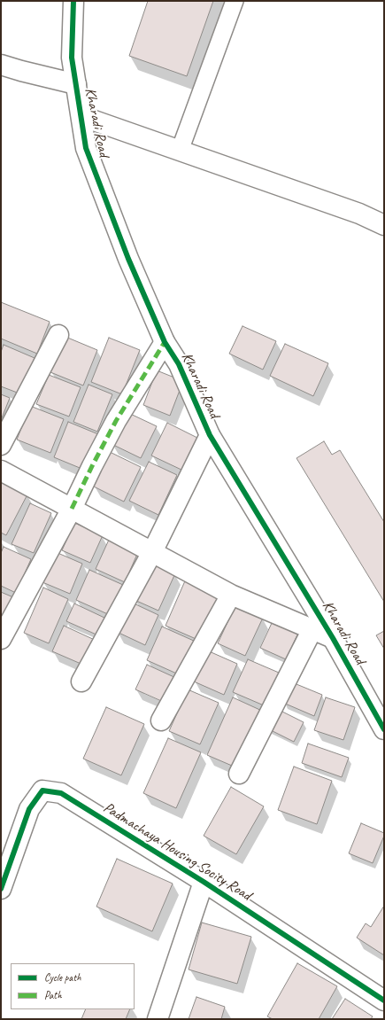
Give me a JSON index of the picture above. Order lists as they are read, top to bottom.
{
  "streets": {
    "street": ["Kharadi Road", "Padmachaya Housing Socity Road"]
  },
  "legend": ["Cycle path", "Path"]
}
